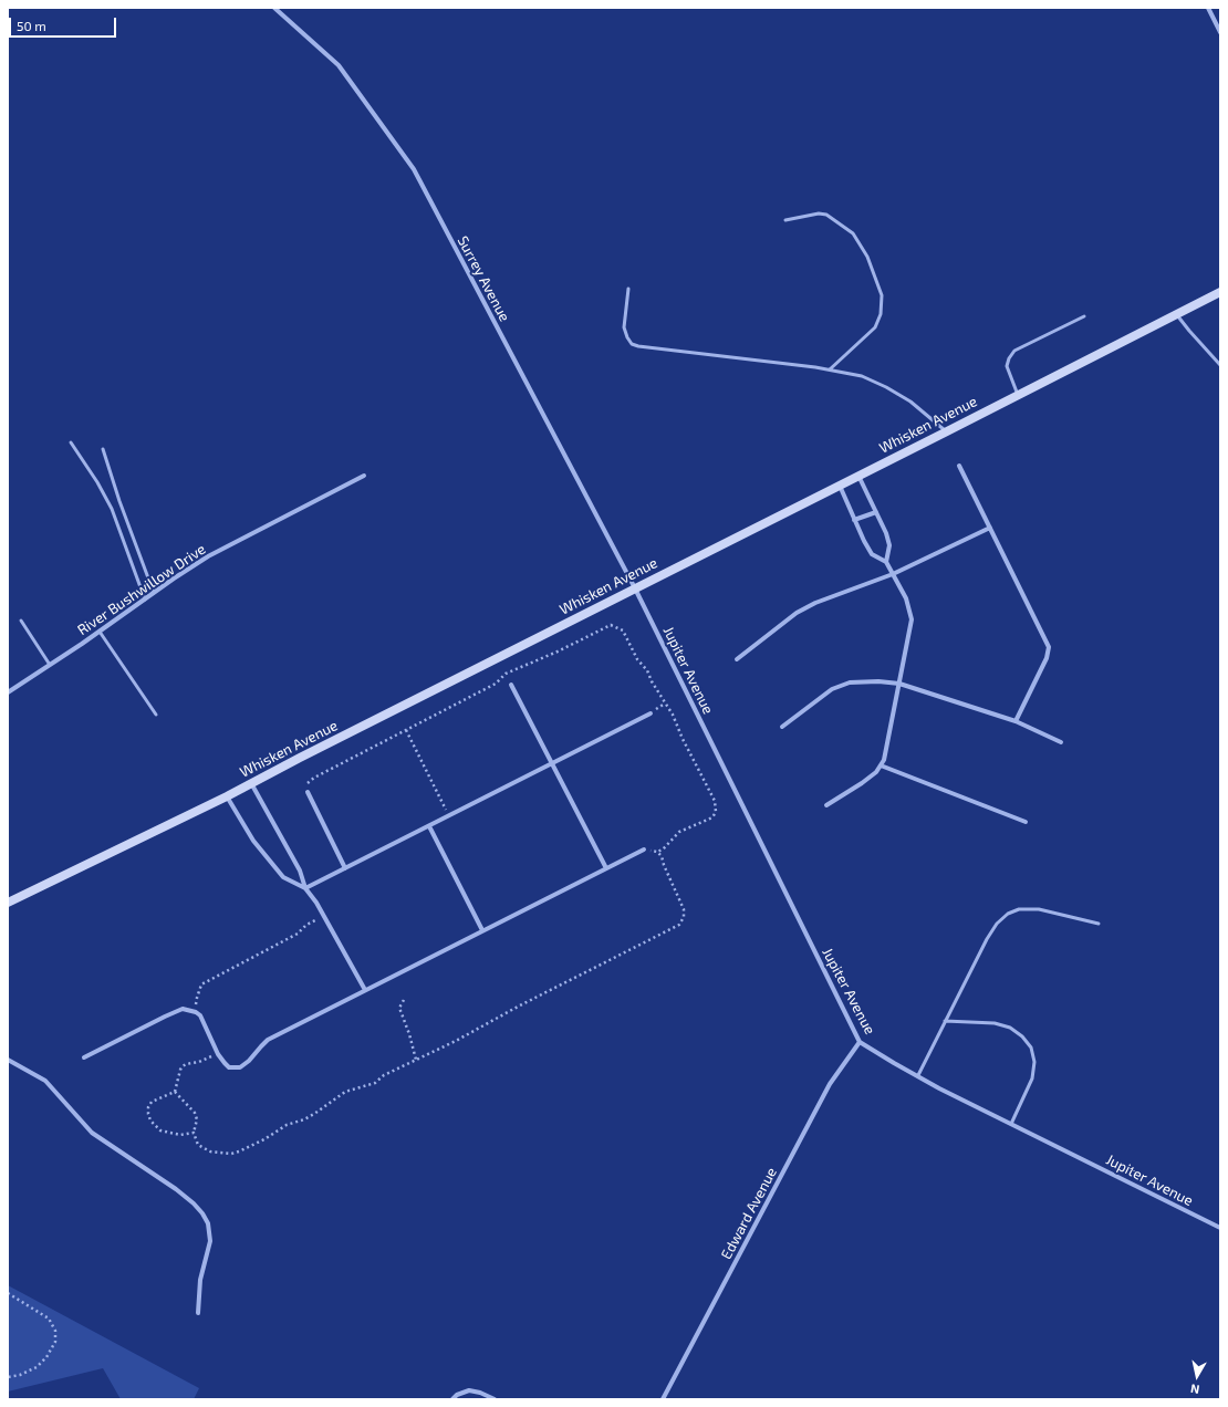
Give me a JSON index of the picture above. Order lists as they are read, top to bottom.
{
  "streets": {
    "street": [
      "Surrey Avenue",
      "Whisken Avenue",
      "River Bushwillow Drive",
      "Jupiter Avenue",
      "Edward Avenue"
    ]
  },
  "crossings": [
    ["Surrey Avenue", "Whisken Avenue"],
    ["Surrey Avenue", "Jupiter Avenue"],
    ["Whisken Avenue", "Jupiter Avenue"],
    ["Jupiter Avenue", "Edward Avenue"]
  ],
  "scale_bar": "50 m",
  "north": "bottom"
}
